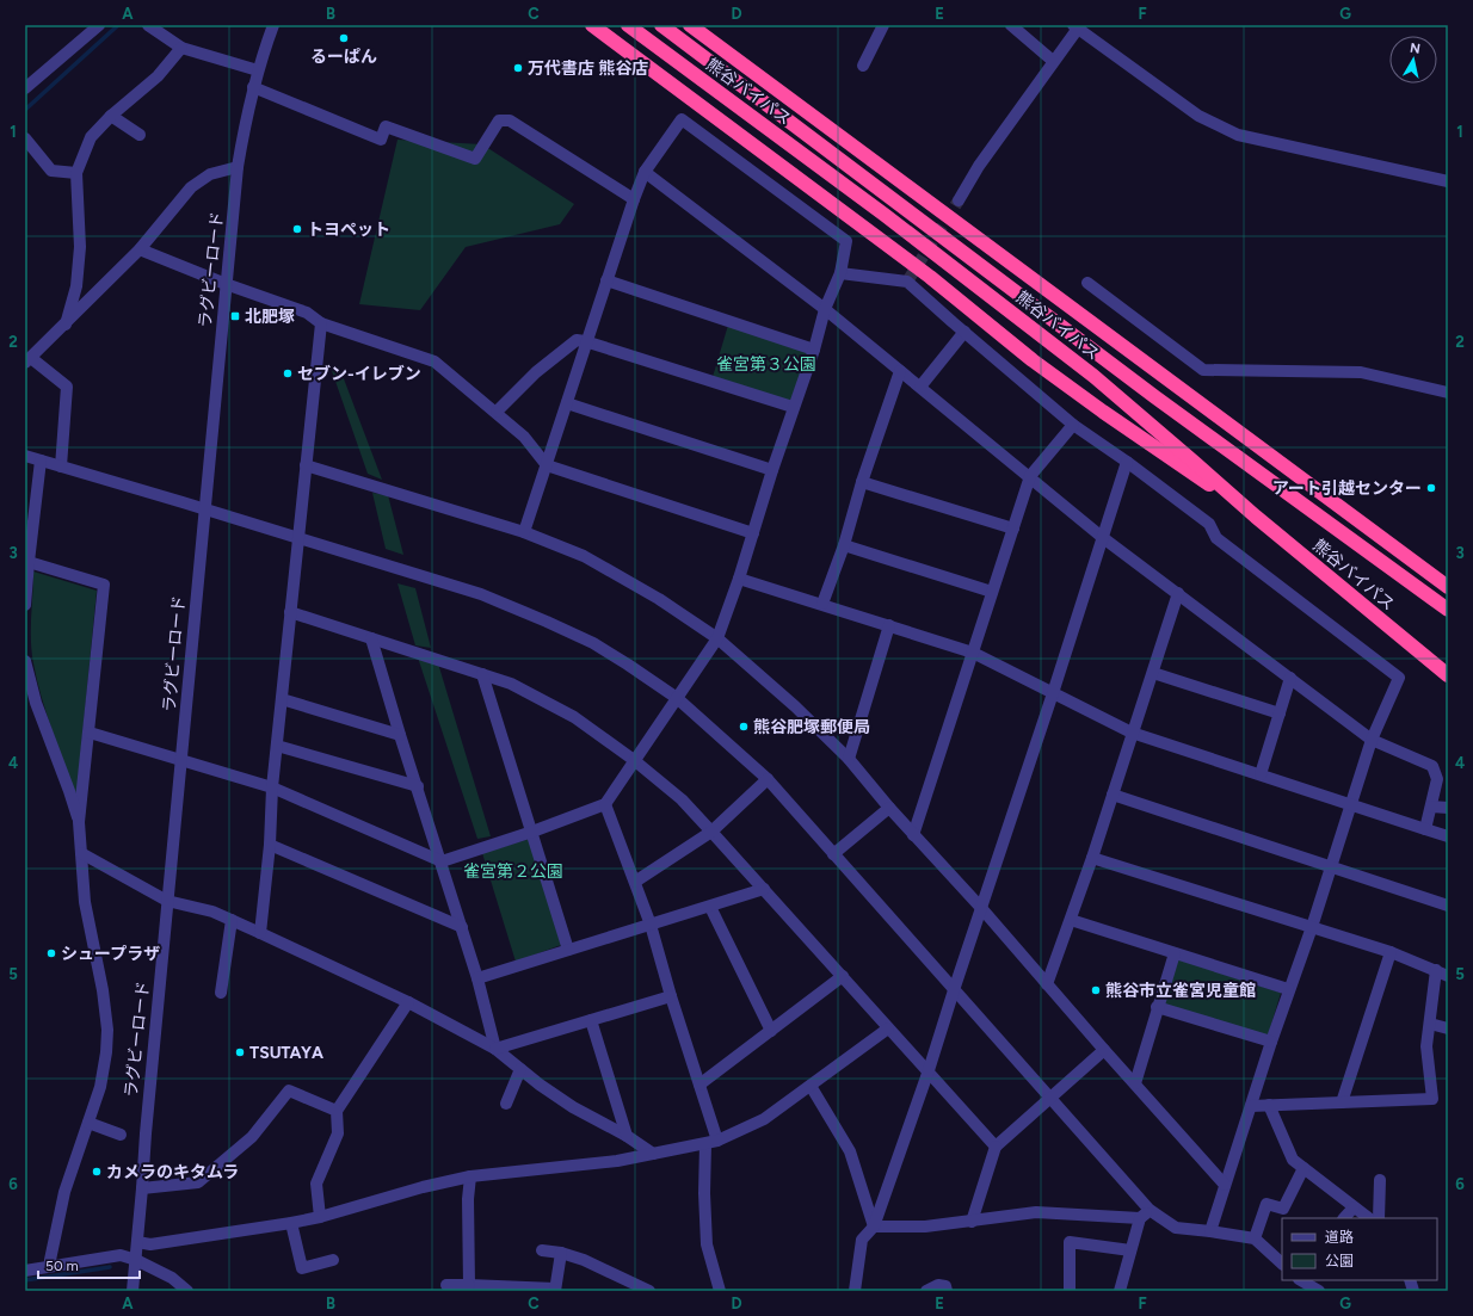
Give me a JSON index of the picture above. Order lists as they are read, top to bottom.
{
  "streets": {
    "highway": ["熊谷バイパス"],
    "street": ["ラグビーロード"]
  },
  "parks": ["雀宮第３公園", "雀宮第２公園"],
  "places": {
    "other": [
      "るーぱん",
      "万代書店 熊谷店",
      "トヨペット",
      "セブン-イレブン",
      "アート引越センター",
      "熊谷肥塚郵便局",
      "シュープラザ",
      "熊谷市立雀宮児童館",
      "TSUTAYA",
      "カメラのキタムラ"
    ],
    "transit": ["北肥塚"]
  },
  "legend": ["道路", "公園"],
  "scale_bar": "50 m",
  "north": "top",
  "grid": {
    "columns": [
      "A",
      "B",
      "C",
      "D",
      "E",
      "F",
      "G"
    ],
    "rows": [
      "1",
      "2",
      "3",
      "4",
      "5",
      "6"
    ]
  }
}
